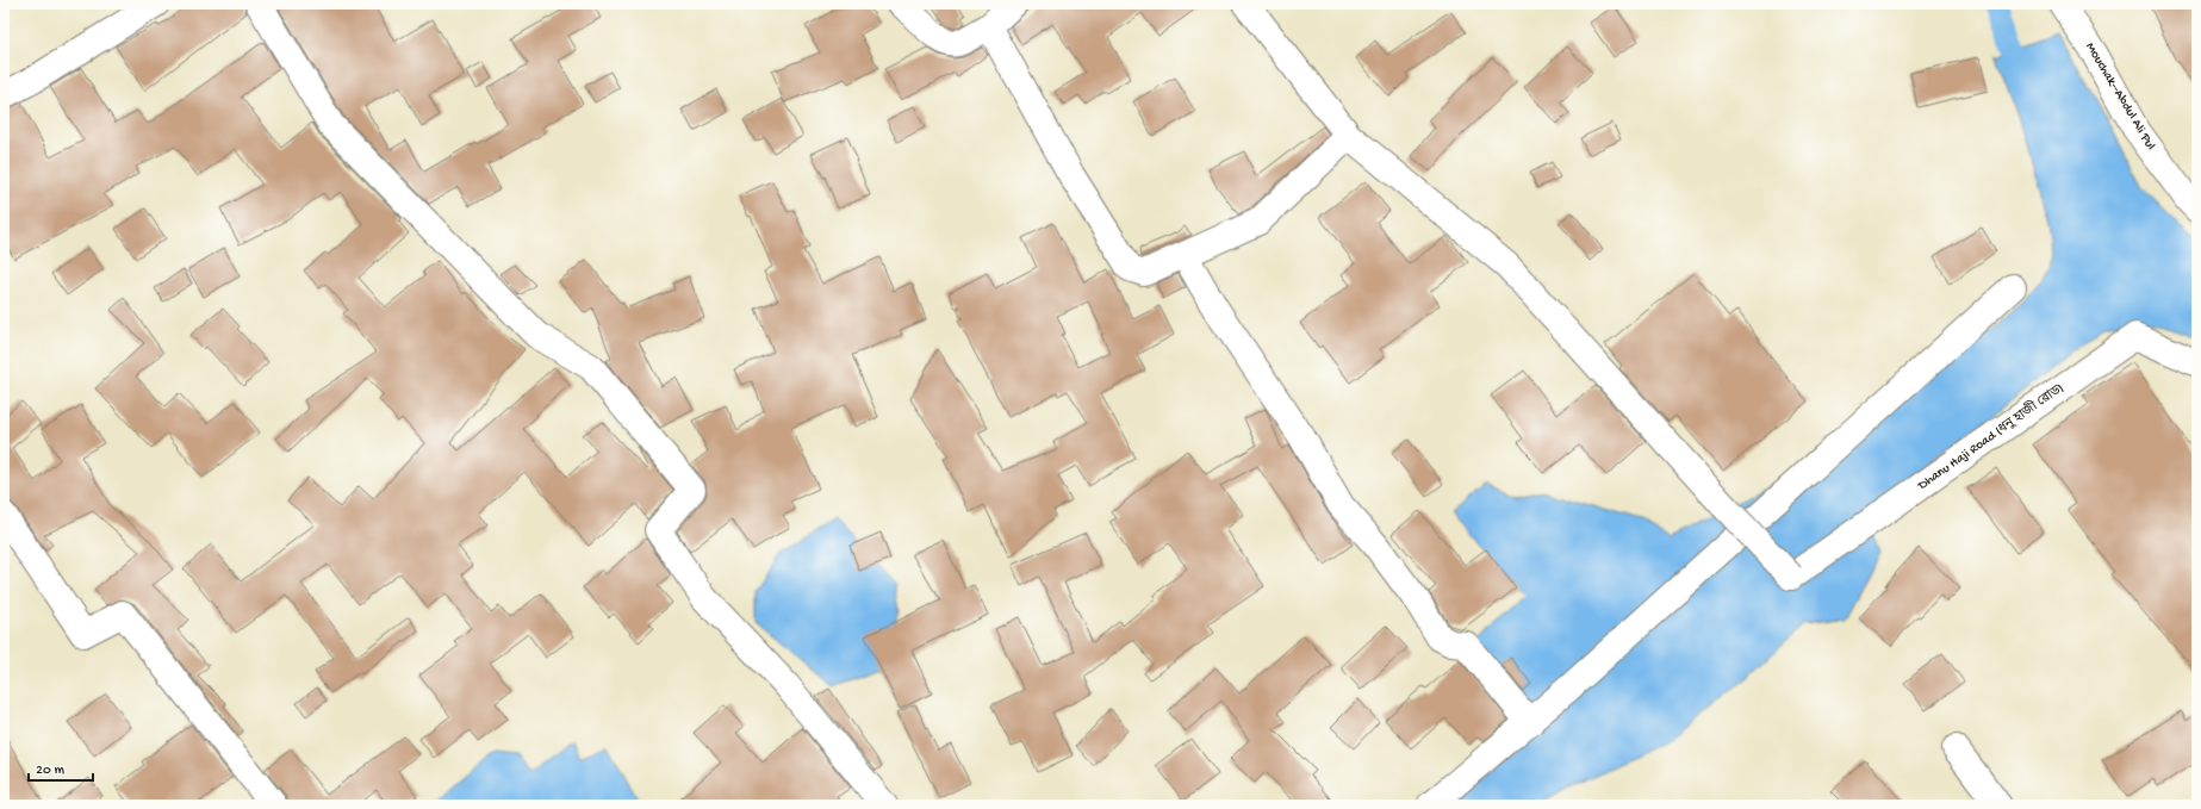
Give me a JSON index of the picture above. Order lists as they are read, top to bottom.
{
  "streets": {
    "street": ["Mouchak--Abdul Ali Pul", "Dhanu Haji Road (ধনু হাজী রোড)"]
  },
  "scale_bar": "20 m"
}
